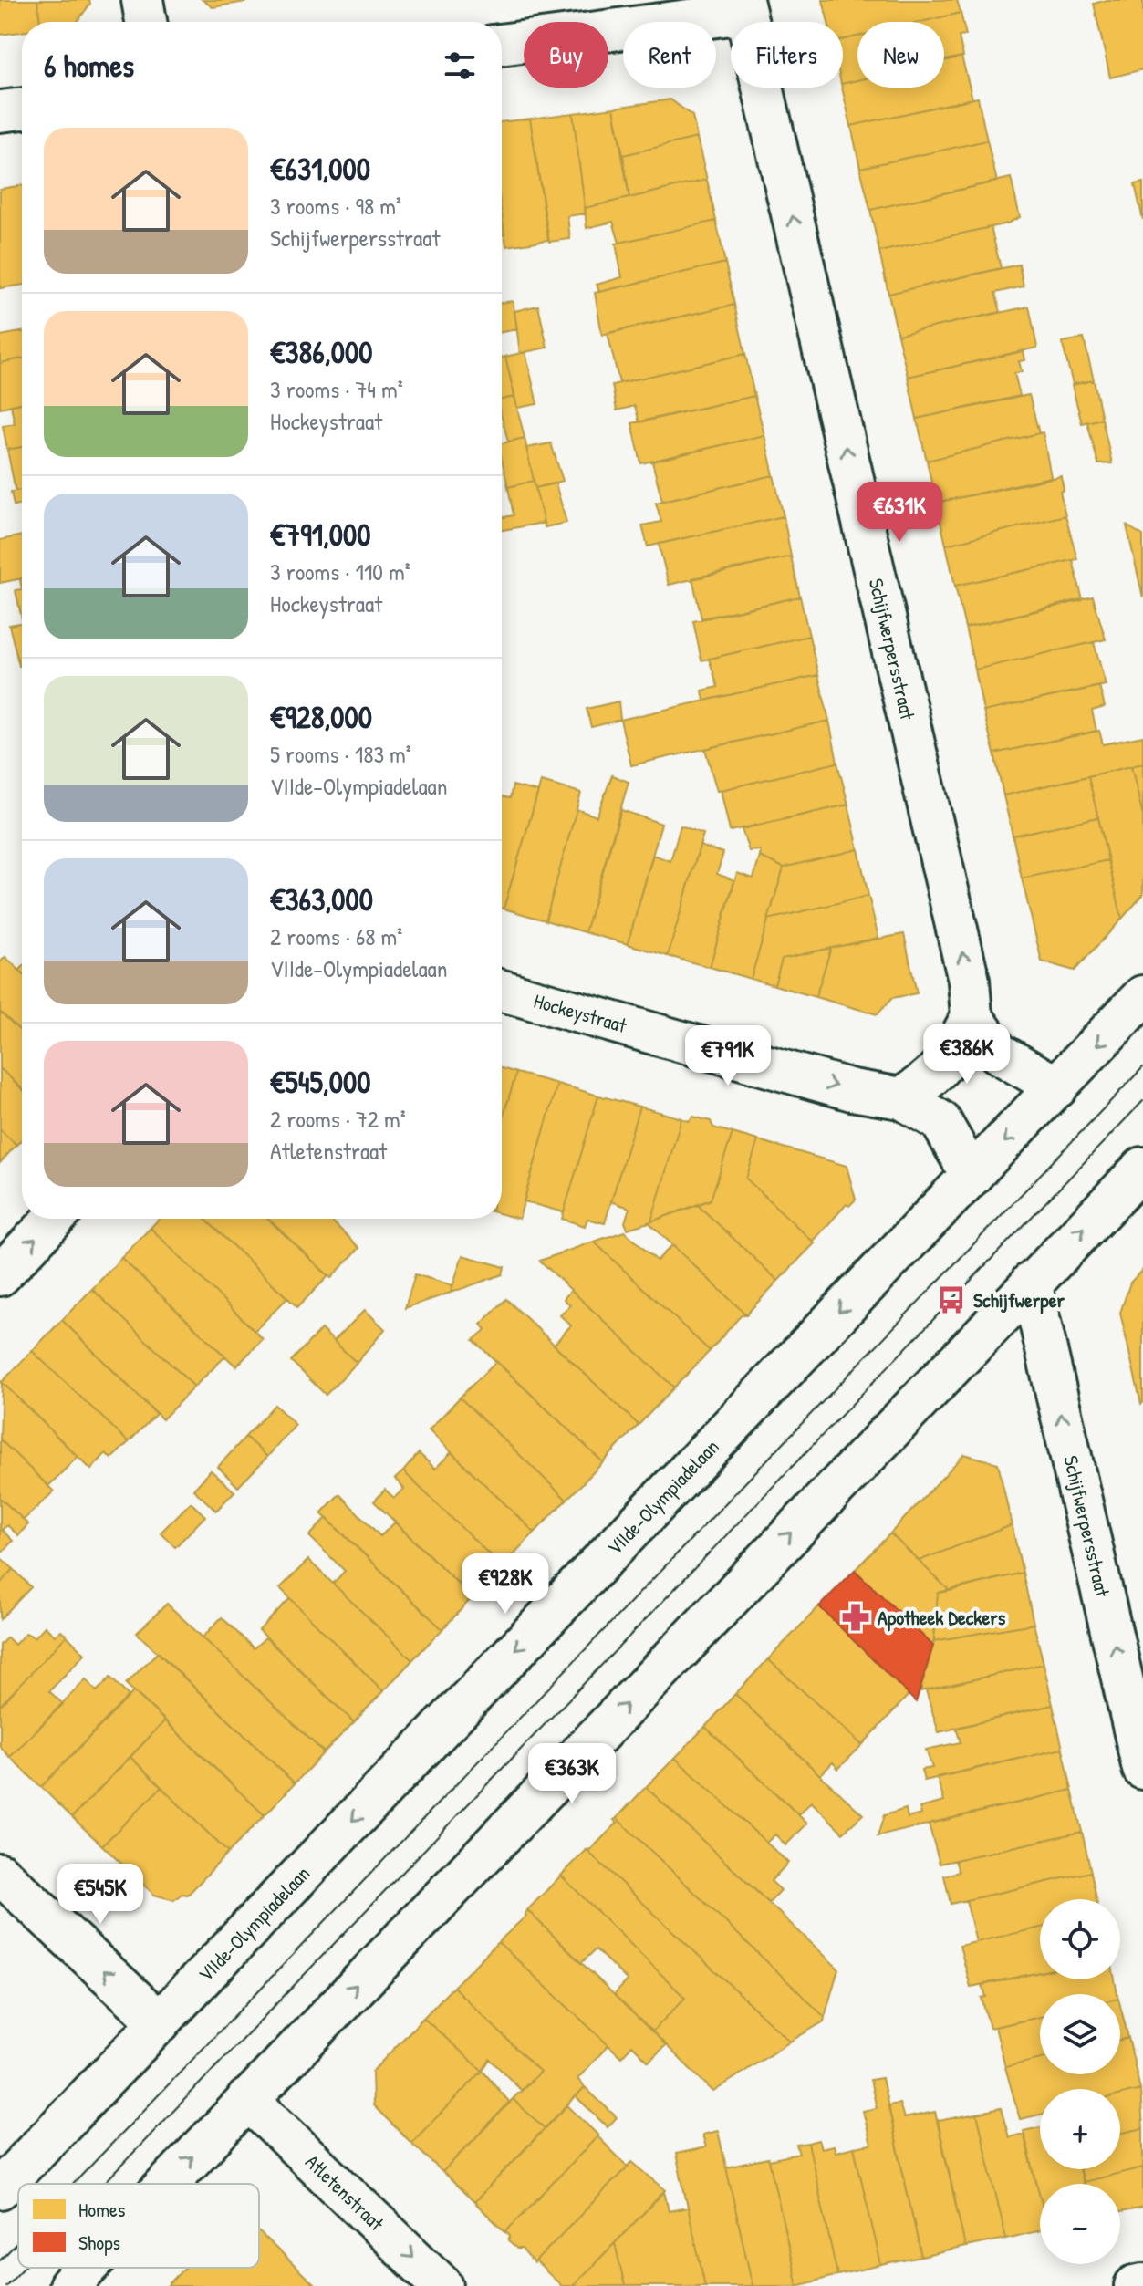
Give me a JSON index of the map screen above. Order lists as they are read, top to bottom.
{
  "streets": {
    "street": [
      "Schijfwerpersstraat",
      "Hockeystraat",
      "VIIde-Olympiadelaan",
      "Atletenstraat"
    ]
  },
  "crossings": [
    ["Hockeystraat", "VIIde-Olympiadelaan"]
  ],
  "one_way": ["Schijfwerpersstraat", "Hockeystraat", "Atletenstraat"],
  "places": {
    "bus stop": ["Schijfwerper"],
    "pharmacy": ["Apotheek Deckers"]
  },
  "legend": ["Homes", "Shops"],
  "page": {
    "chip": [
      "Buy",
      "Rent",
      "Filters",
      "New"
    ],
    "heading": "6 homes",
    "list": [
      {
        "name": "€631,000",
        "note": "3 rooms · 98 m² · Schijfwerpersstraat"
      },
      {
        "name": "€386,000",
        "note": "3 rooms · 74 m² · Hockeystraat"
      },
      {
        "name": "€791,000",
        "note": "3 rooms · 110 m² · Hockeystraat"
      },
      {
        "name": "€928,000",
        "note": "5 rooms · 183 m² · VIIde-Olympiadelaan"
      },
      {
        "name": "€363,000",
        "note": "2 rooms · 68 m² · VIIde-Olympiadelaan"
      },
      {
        "name": "€545,000",
        "note": "2 rooms · 72 m² · Atletenstraat"
      }
    ],
    "price": [
      "€631K",
      "€386K",
      "€791K",
      "€928K",
      "€363K",
      "€545K"
    ],
    "map_buttons": ["+", "−"]
  }
}
